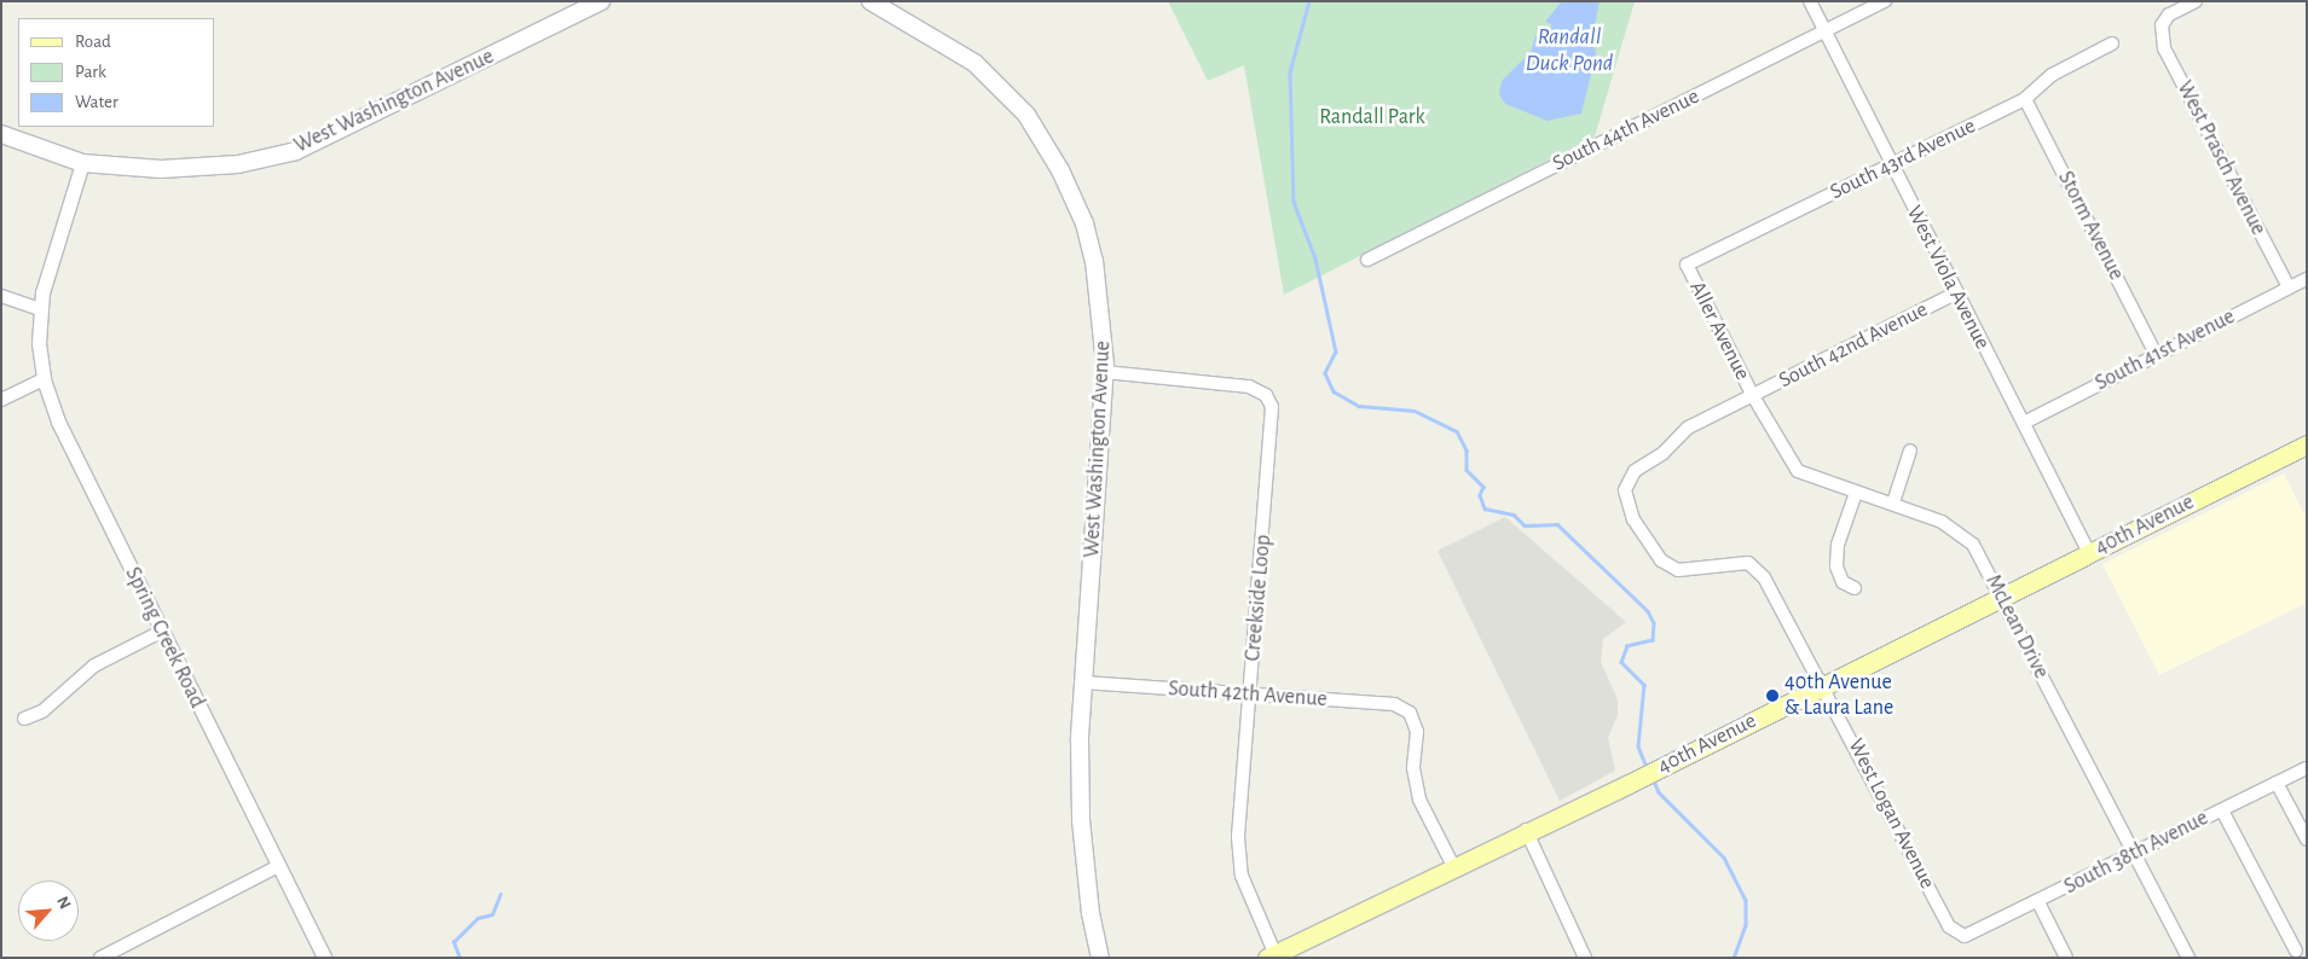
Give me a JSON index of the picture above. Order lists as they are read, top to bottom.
{
  "streets": {
    "main road": ["West Washington Avenue", "40th Avenue"],
    "street": [
      "South 44th Avenue",
      "West Prasch Avenue",
      "South 43rd Avenue",
      "Storm Avenue",
      "West Viola Avenue",
      "Aller Avenue",
      "South 42nd Avenue",
      "South 41st Avenue",
      "Creekside Loop",
      "McLean Drive",
      "Spring Creek Road",
      "South 42th Avenue",
      "West Logan Avenue",
      "South 38th Avenue"
    ]
  },
  "crossings": [
    ["West Washington Avenue", "Creekside Loop"],
    ["West Washington Avenue", "Spring Creek Road"],
    ["West Washington Avenue", "South 42th Avenue"],
    ["South 44th Avenue", "West Viola Avenue"],
    ["West Prasch Avenue", "South 41st Avenue"],
    ["South 43rd Avenue", "Storm Avenue"],
    ["South 43rd Avenue", "West Viola Avenue"],
    ["South 43rd Avenue", "Aller Avenue"],
    ["Storm Avenue", "South 41st Avenue"],
    ["West Viola Avenue", "South 42nd Avenue"],
    ["West Viola Avenue", "South 41st Avenue"],
    ["West Viola Avenue", "40th Avenue"],
    ["Aller Avenue", "South 42nd Avenue"],
    ["Aller Avenue", "McLean Drive"],
    ["South 42nd Avenue", "40th Avenue"],
    ["South 42nd Avenue", "McLean Drive"],
    ["South 42nd Avenue", "West Logan Avenue"],
    ["40th Avenue", "Creekside Loop"],
    ["40th Avenue", "McLean Drive"],
    ["40th Avenue", "South 42th Avenue"],
    ["40th Avenue", "West Logan Avenue"],
    ["Creekside Loop", "South 42th Avenue"],
    ["McLean Drive", "South 38th Avenue"],
    ["West Logan Avenue", "South 38th Avenue"]
  ],
  "water": ["Randall Duck Pond"],
  "parks": ["Randall Park"],
  "places": ["40th Avenue & Laura Lane"],
  "legend": ["Road", "Park", "Water"],
  "north": "top right"
}
